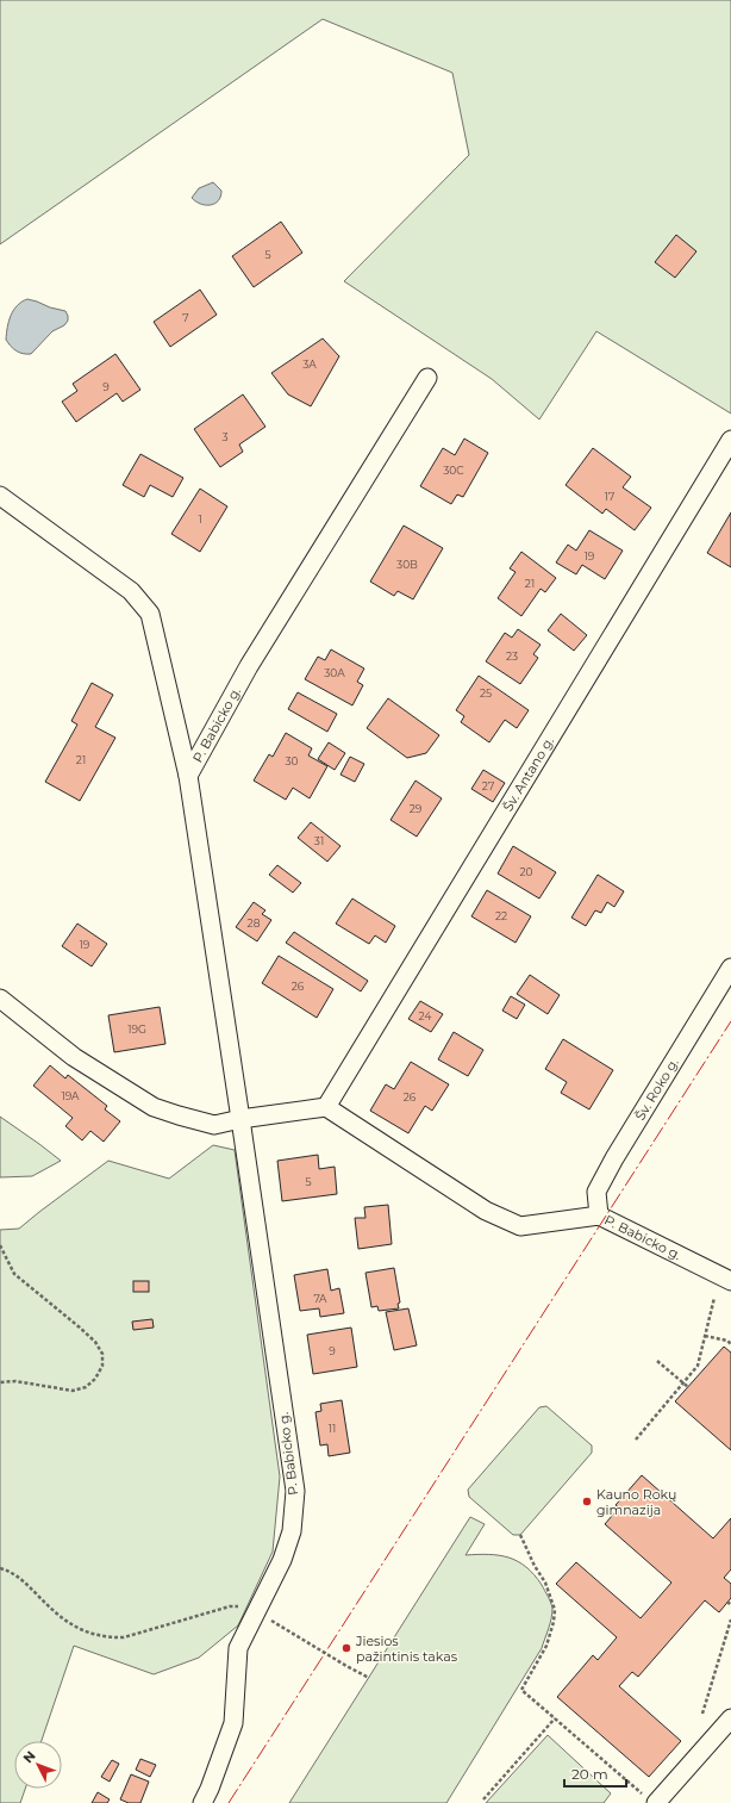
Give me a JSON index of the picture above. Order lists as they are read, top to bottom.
{
  "streets": {
    "street": ["P. Babicko g.", "Šv. Antano g.", "Šv. Roko g."]
  },
  "crossings": [
    ["P. Babicko g.", "Šv. Antano g."],
    ["P. Babicko g.", "Šv. Roko g."]
  ],
  "places": ["Kauno Rokų gimnazija", "Jiesios pažintinis takas"],
  "house_numbers": [
    "5",
    "7",
    "3A",
    "9",
    "3",
    "30C",
    "17",
    "1",
    "19",
    "30B",
    "21",
    "23",
    "30A",
    "25",
    "21",
    "30",
    "27",
    "29",
    "31",
    "20",
    "22",
    "28",
    "19",
    "26",
    "24",
    "19G",
    "19A",
    "26",
    "5",
    "7A",
    "9",
    "11"
  ],
  "scale_bar": "20 m",
  "north": "top left"
}
